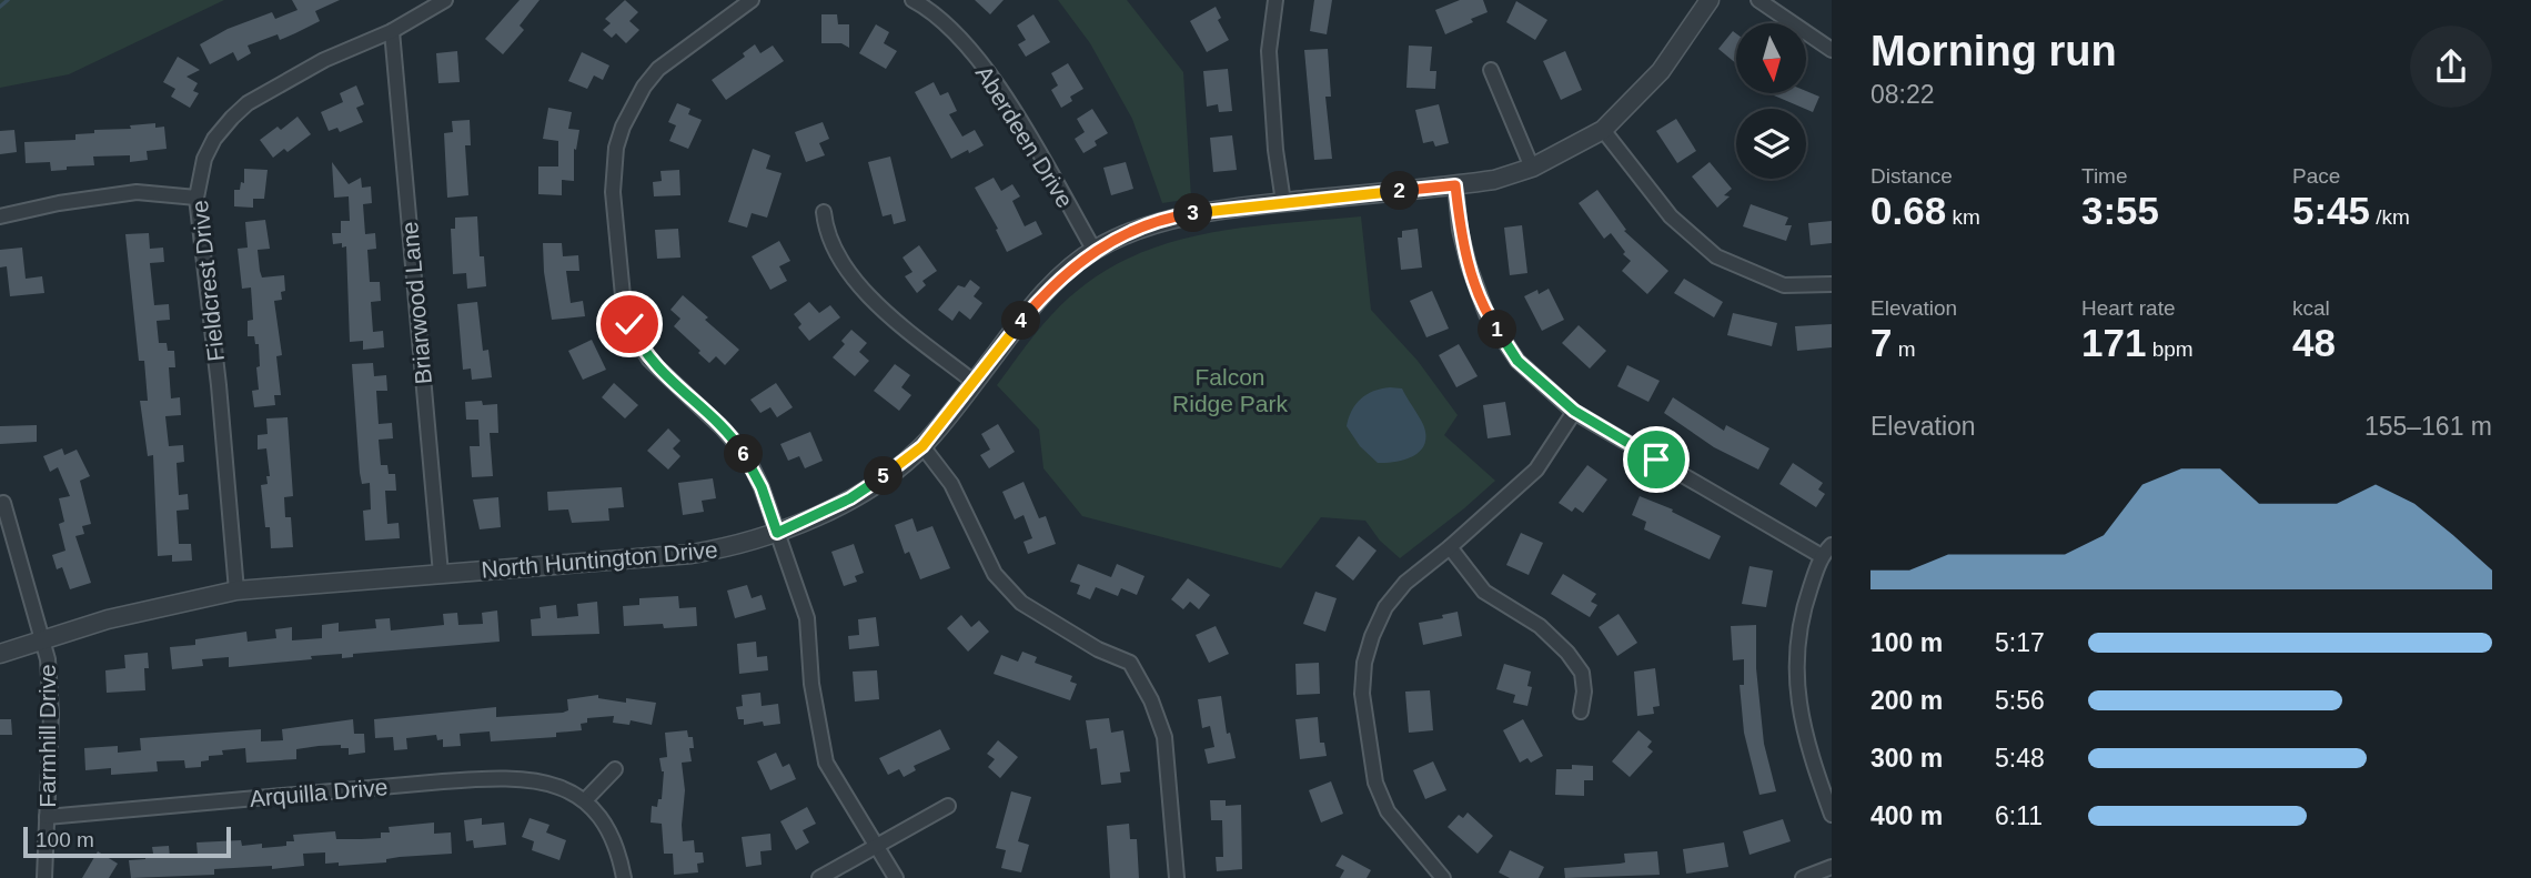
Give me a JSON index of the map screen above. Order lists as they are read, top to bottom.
{
  "streets": {
    "street": [
      "Aberdeen Drive",
      "Fieldcrest Drive",
      "Briarwood Lane",
      "North Huntington Drive",
      "Farmhill Drive",
      "Arquilla Drive"
    ]
  },
  "crossings": [
    ["Aberdeen Drive", "North Huntington Drive"],
    ["Fieldcrest Drive", "Briarwood Lane"],
    ["Fieldcrest Drive", "North Huntington Drive"],
    ["Briarwood Lane", "North Huntington Drive"],
    ["North Huntington Drive", "Farmhill Drive"],
    ["Farmhill Drive", "Arquilla Drive"]
  ],
  "parks": ["Falcon Ridge Park"],
  "scale_bar": "100 m",
  "north": "bottom",
  "page": {
    "heading": ["Morning run", "08:22"],
    "stats": [
      ["Distance", "0.68 km"],
      ["Time", "3:55"],
      ["Pace", "5:45 /km"],
      ["Elevation", "7 m"],
      ["Heart rate", "171 bpm"],
      ["kcal", "48"]
    ],
    "pins": [
      "2",
      "3",
      "4",
      "1",
      "6",
      "5"
    ],
    "chart": ["Elevation", "155–161 m"],
    "list": [
      {
        "name": "100 m",
        "note": "5:17"
      },
      {
        "name": "200 m",
        "note": "5:56"
      },
      {
        "name": "300 m",
        "note": "5:48"
      },
      {
        "name": "400 m",
        "note": "6:11"
      }
    ],
    "scale": "100 m"
  }
}
